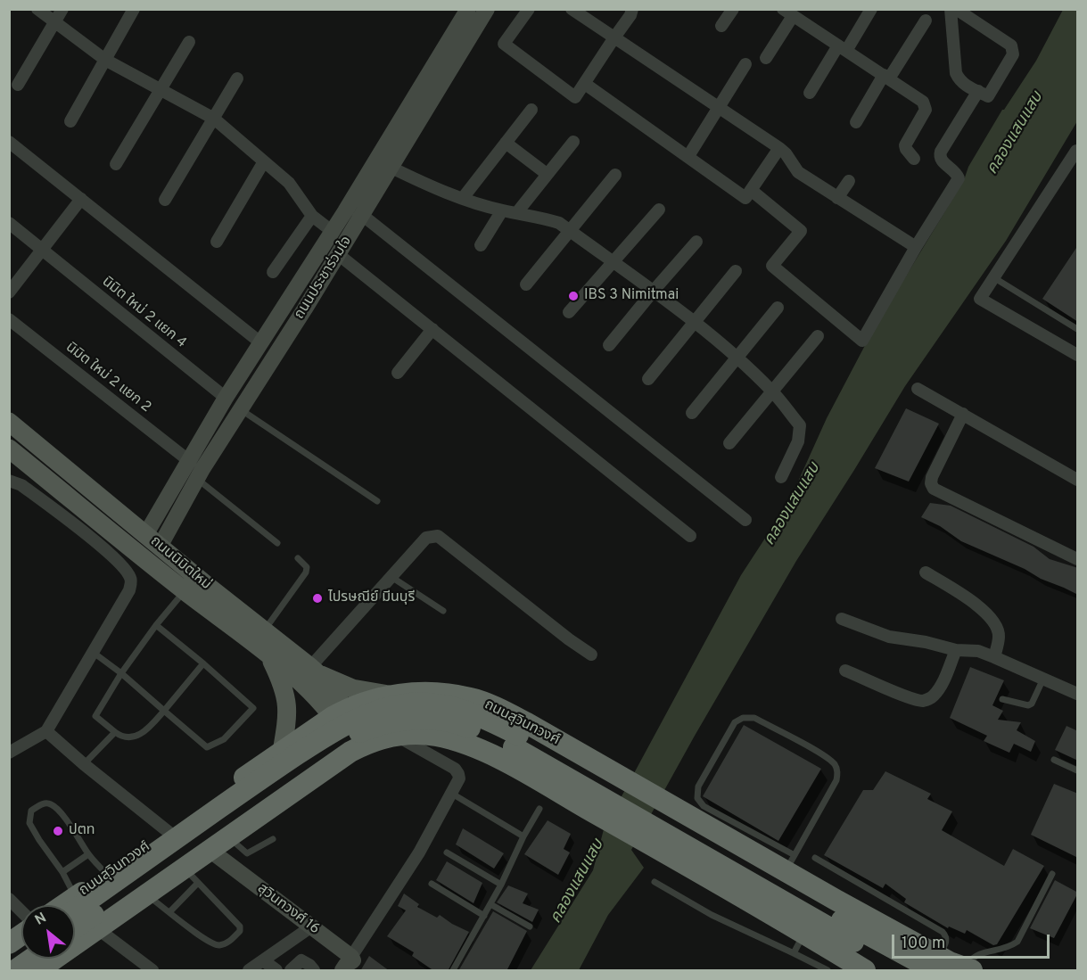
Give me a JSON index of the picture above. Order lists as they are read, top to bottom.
{
  "streets": {
    "highway": ["ถนนสุวินทวงศ์"],
    "main road": ["ถนนประชาร่วมใจ", "ถนนนิมิตใหม่", "สุวินทวงศ์ 16"],
    "street": ["นิมิต ใหม่ 2 แยก 4", "นิมิต ใหม่ 2 แยก 2"]
  },
  "crossings": [
    ["ถนนประชาร่วมใจ", "นิมิต ใหม่ 2 แยก 4"],
    ["ถนนประชาร่วมใจ", "นิมิต ใหม่ 2 แยก 2"],
    ["ถนนประชาร่วมใจ", "ถนนนิมิตใหม่"],
    ["ถนนนิมิตใหม่", "ถนนสุวินทวงศ์"]
  ],
  "water": ["คลองแสนแสบ"],
  "places": ["IBS 3 Nimitmai", "ไปรษณีย์ มีนบุรี", "ปตท"],
  "scale_bar": "100 m",
  "north": "top left"
}
